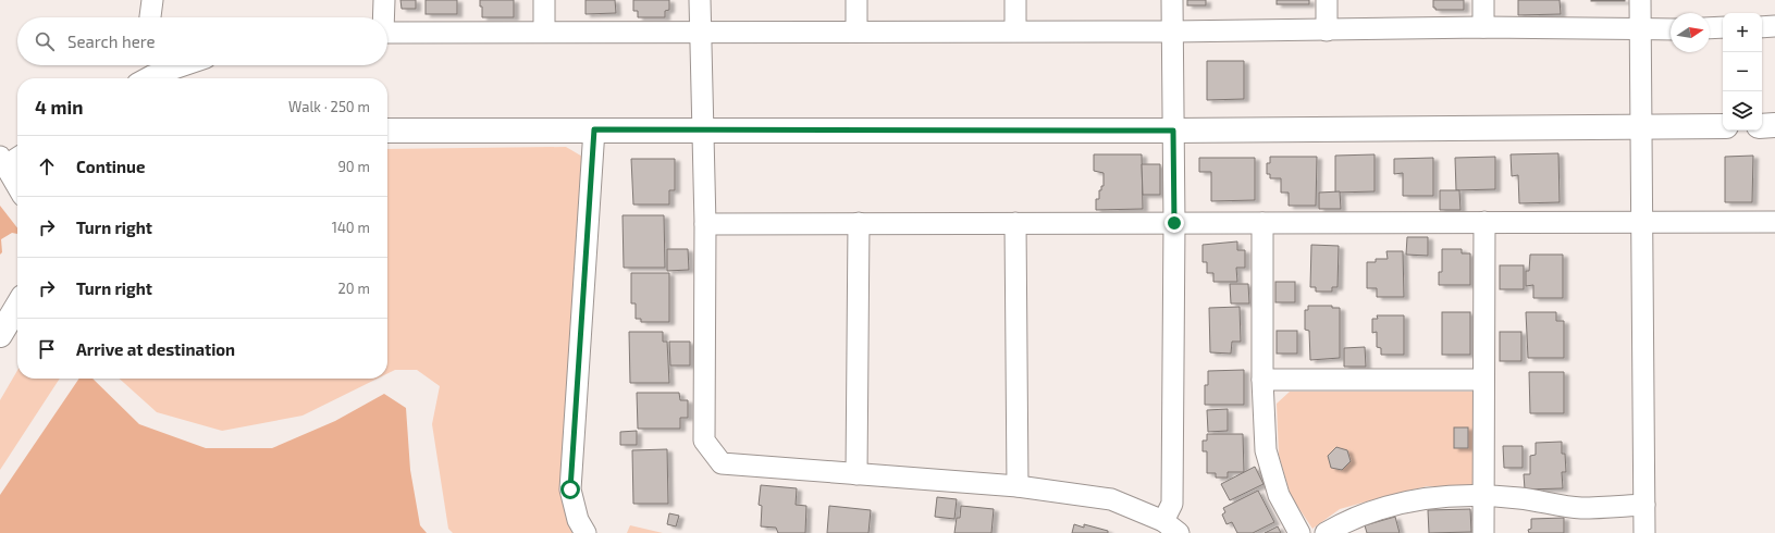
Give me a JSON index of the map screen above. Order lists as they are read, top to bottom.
{
  "north": "right",
  "page": {
    "map_buttons": ["+", "−"],
    "search": "Search here",
    "heading": ["4 min", "Walk · 250 m"],
    "list": [
      ["Continue", "90 m"],
      ["Turn right", "140 m"],
      ["Turn right", "20 m"],
      "Arrive at destination"
    ]
  }
}
